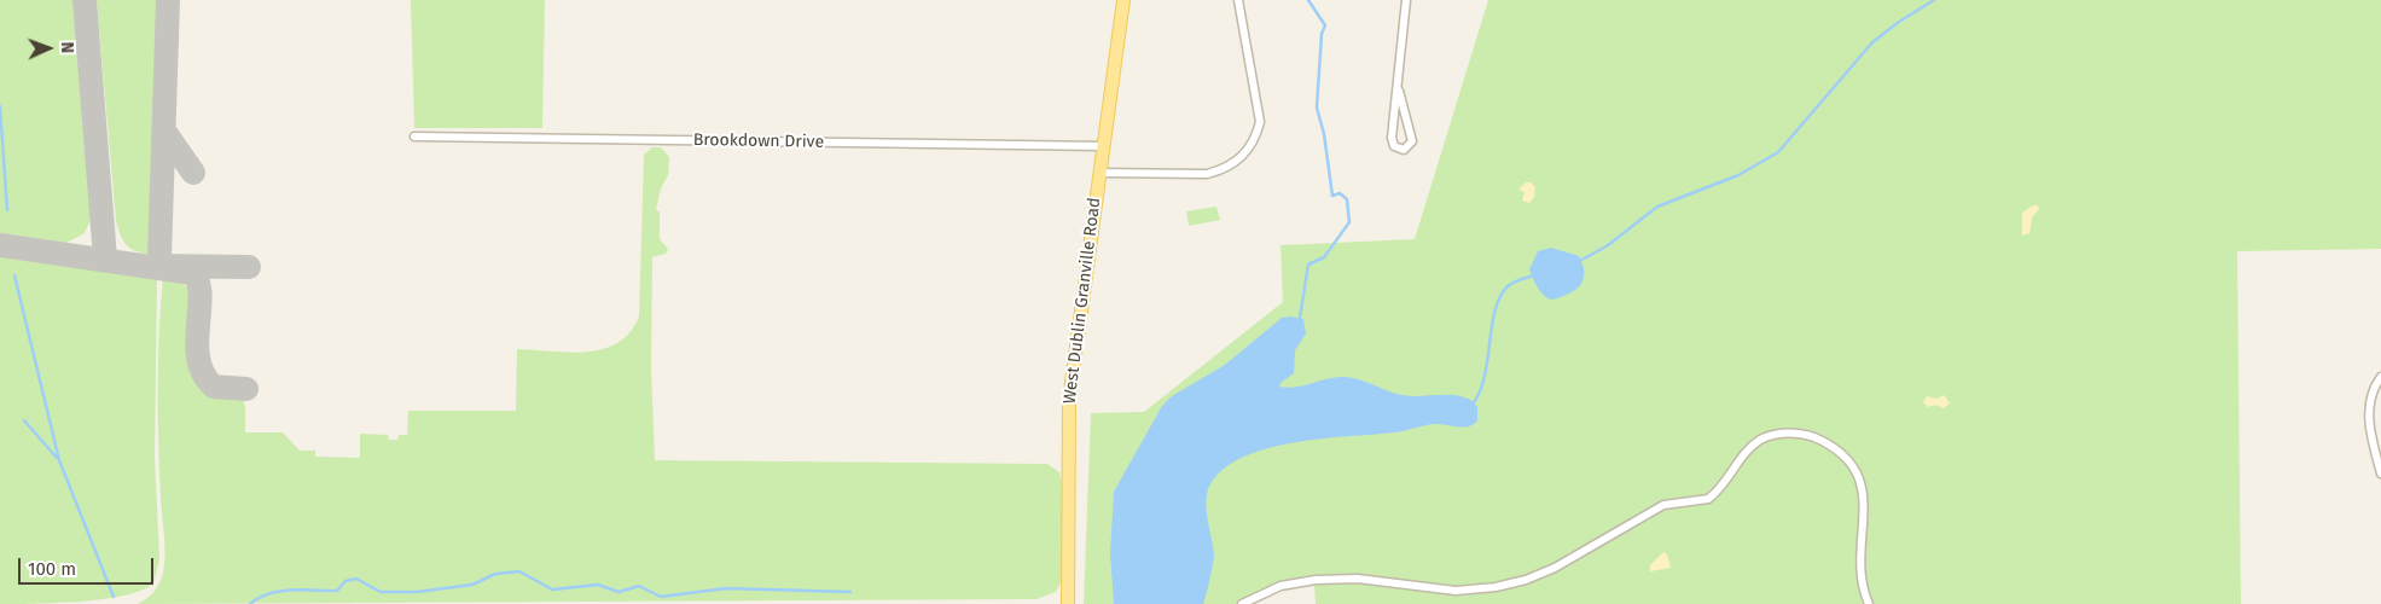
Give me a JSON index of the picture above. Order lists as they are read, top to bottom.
{
  "streets": {
    "main road": ["West Dublin Granville Road"],
    "street": ["Brookdown Drive"]
  },
  "crossings": [
    ["Brookdown Drive", "West Dublin Granville Road"]
  ],
  "scale_bar": "100 m",
  "north": "right"
}
